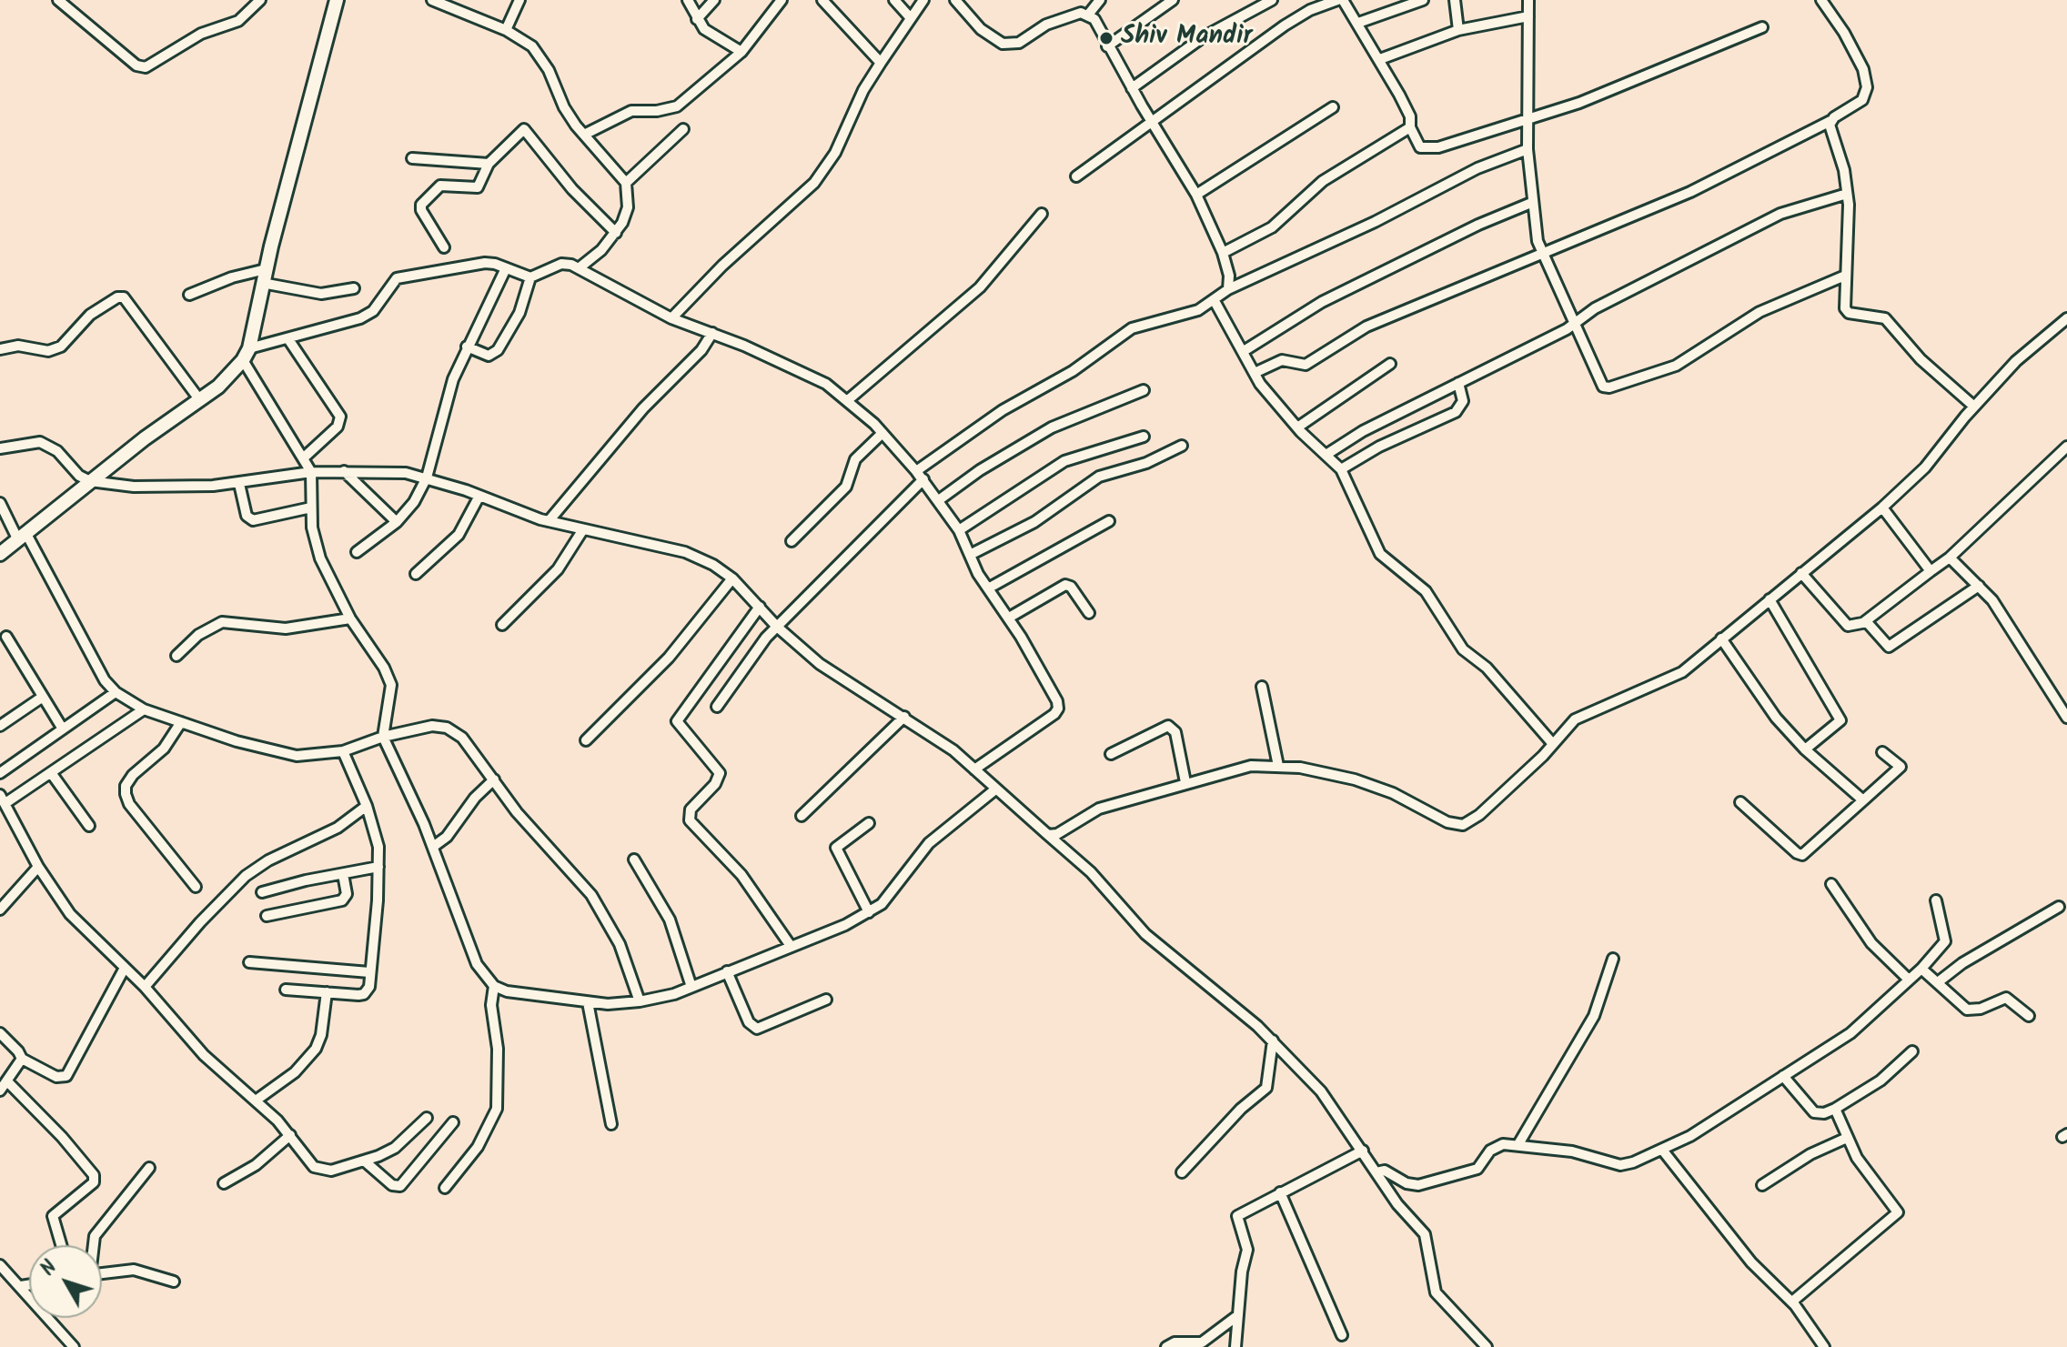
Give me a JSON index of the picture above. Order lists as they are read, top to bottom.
{
  "places": ["Shiv Mandir"],
  "north": "top left"
}
